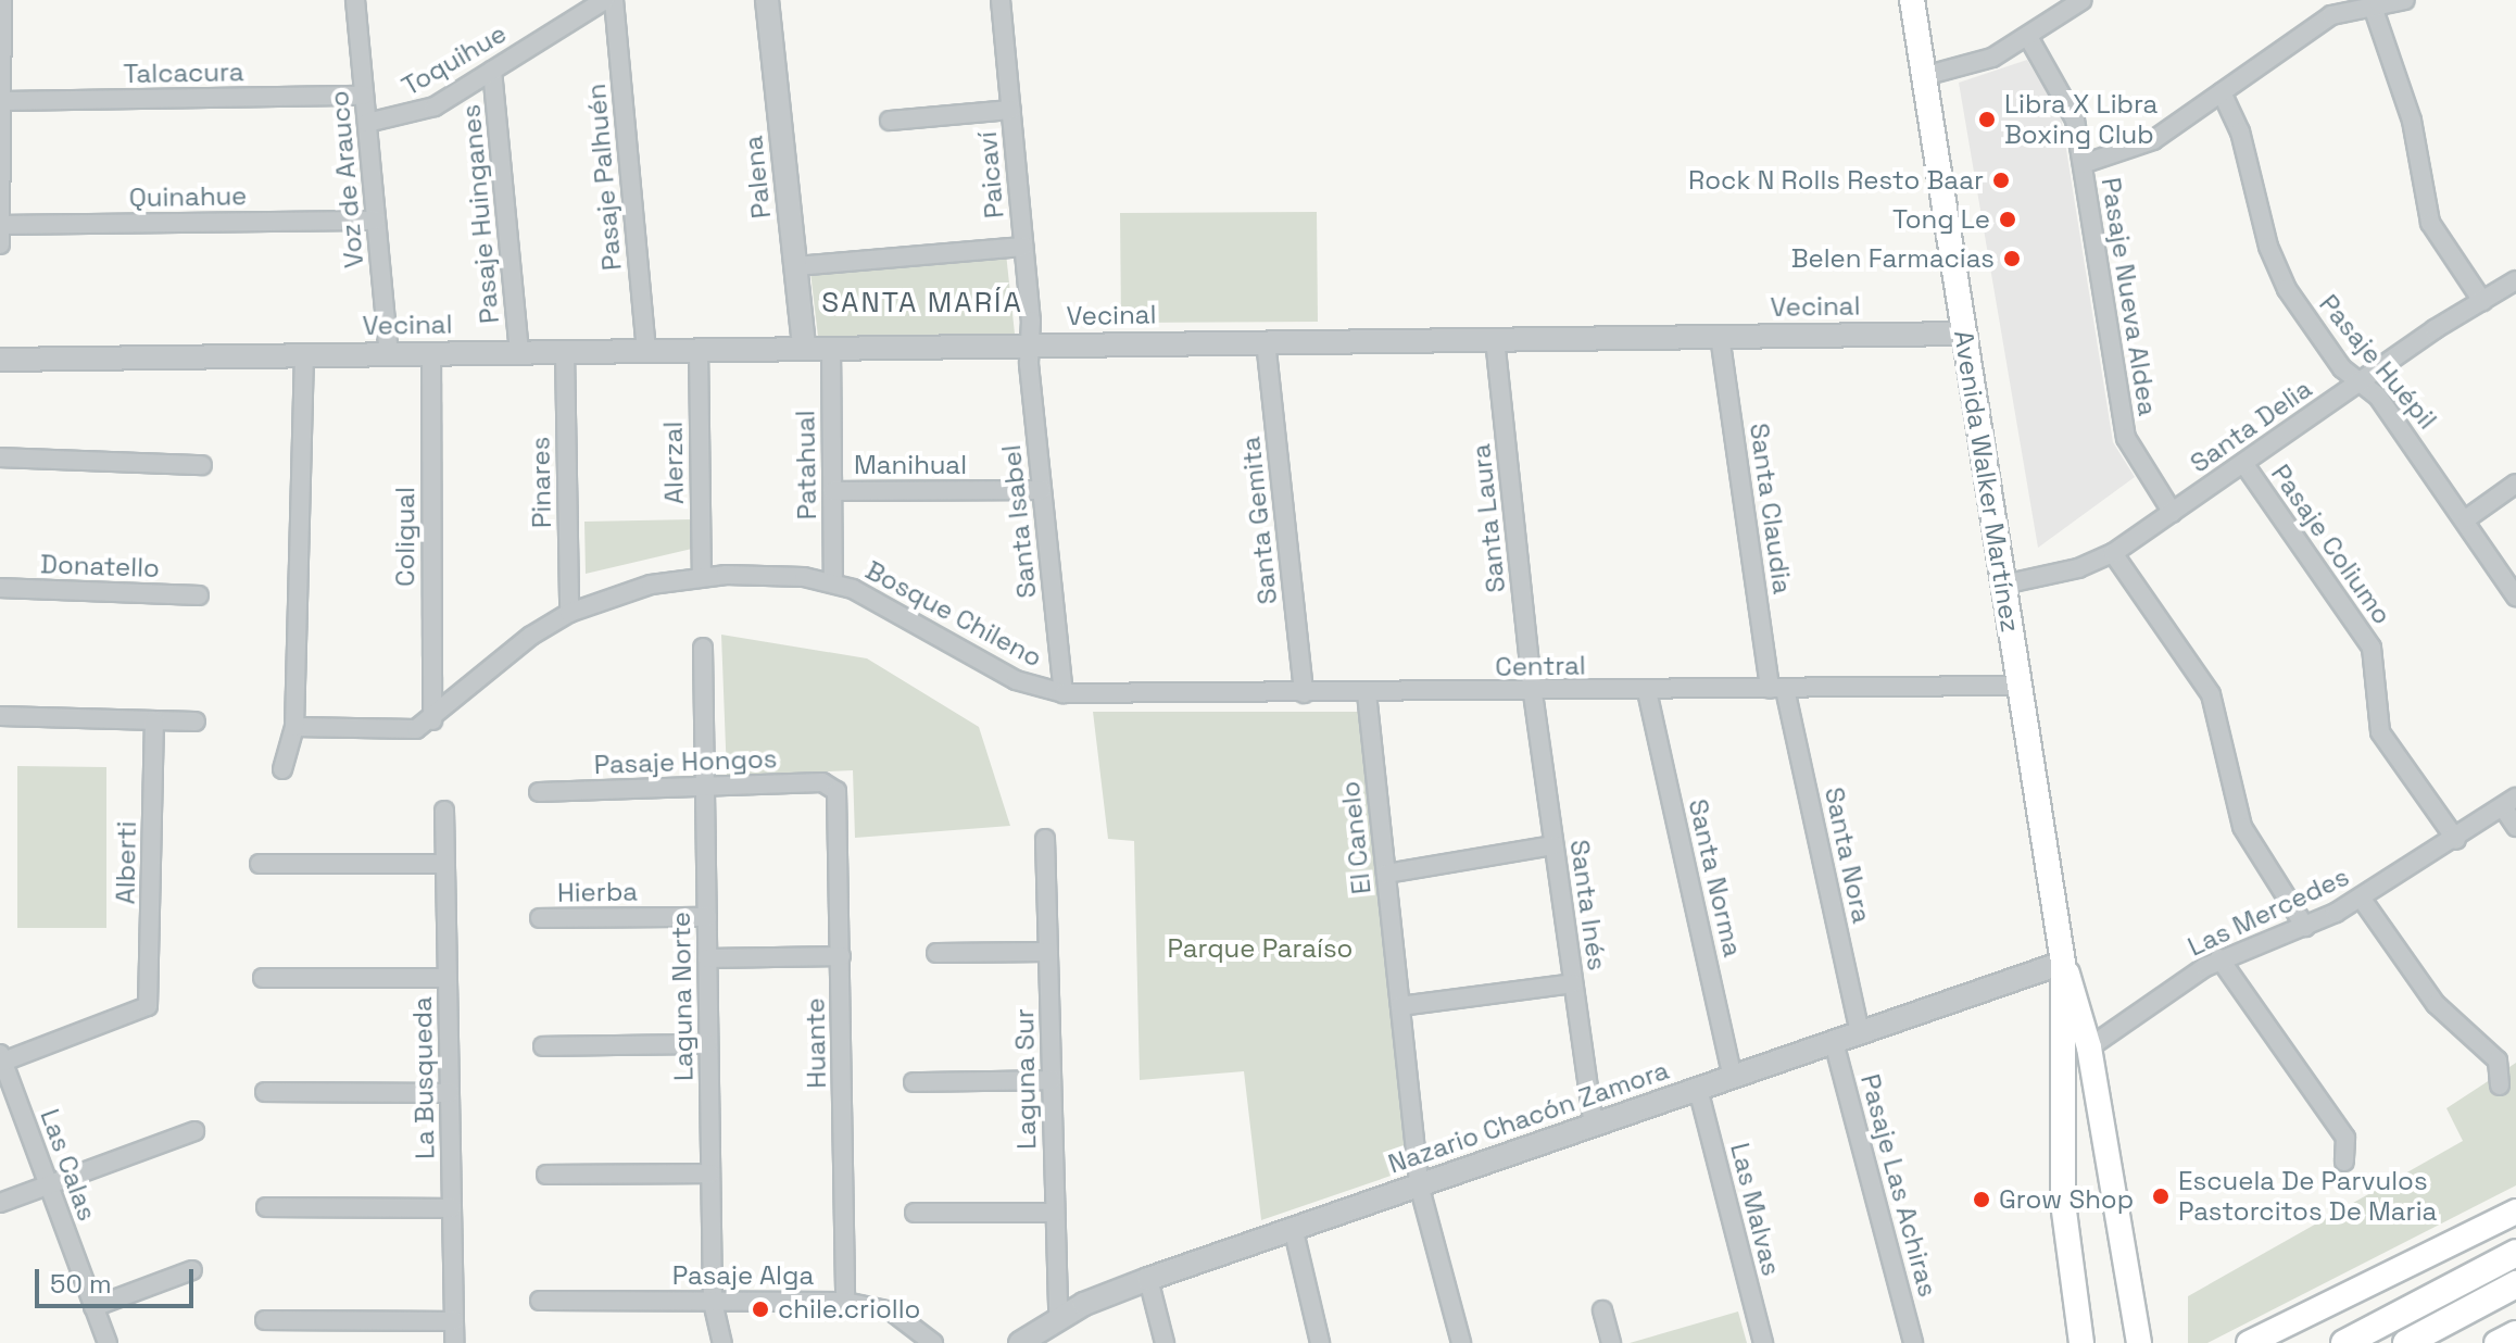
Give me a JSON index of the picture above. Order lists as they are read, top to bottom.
{
  "streets": {
    "main road": ["Avenida Walker Martínez"],
    "street": [
      "Toquihue",
      "Talcacura",
      "Paicaví",
      "Pasaje Palhuén",
      "Palena",
      "Voz de Arauco",
      "Quinahue",
      "Pasaje Huinganes",
      "Pasaje Nueva Aldea",
      "Vecinal",
      "Pasaje Huépil",
      "Santa Delia",
      "Alerzal",
      "Patahual",
      "Manihual",
      "Pinares",
      "Santa Claudia",
      "Santa Laura",
      "Santa Gemita",
      "Santa Isabel",
      "Coligual",
      "Pasaje Coliumo",
      "Donatello",
      "Bosque Chileno",
      "Central",
      "Pasaje Hongos",
      "El Canelo",
      "Santa Nora",
      "Alberti",
      "Santa Norma",
      "Hierba",
      "Santa Inés",
      "Las Mercedes",
      "Laguna Norte",
      "Huante",
      "La Busqueda",
      "Laguna Sur",
      "Nazario Chacón Zamora",
      "Las Calas",
      "Pasaje Las Achiras",
      "Las Malvas",
      "Pasaje Alga"
    ]
  },
  "crossings": [
    ["Toquihue", "Voz de Arauco"],
    ["Toquihue", "Pasaje Huinganes"],
    ["Talcacura", "Voz de Arauco"],
    ["Paicaví", "Vecinal"],
    ["Paicaví", "Santa Isabel"],
    ["Pasaje Palhuén", "Vecinal"],
    ["Palena", "Vecinal"],
    ["Voz de Arauco", "Quinahue"],
    ["Voz de Arauco", "Vecinal"],
    ["Pasaje Huinganes", "Vecinal"],
    ["Pasaje Nueva Aldea", "Santa Delia"],
    ["Vecinal", "Alerzal"],
    ["Vecinal", "Patahual"],
    ["Vecinal", "Avenida Walker Martínez"],
    ["Vecinal", "Pinares"],
    ["Vecinal", "Santa Claudia"],
    ["Vecinal", "Santa Laura"],
    ["Vecinal", "Santa Gemita"],
    ["Vecinal", "Santa Isabel"],
    ["Vecinal", "Coligual"],
    ["Pasaje Huépil", "Santa Delia"],
    ["Santa Delia", "Avenida Walker Martínez"],
    ["Santa Delia", "Pasaje Coliumo"],
    ["Alerzal", "Bosque Chileno"],
    ["Patahual", "Manihual"],
    ["Patahual", "Bosque Chileno"],
    ["Manihual", "Santa Isabel"],
    ["Avenida Walker Martínez", "Central"],
    ["Avenida Walker Martínez", "Las Mercedes"],
    ["Avenida Walker Martínez", "Nazario Chacón Zamora"],
    ["Pinares", "Bosque Chileno"],
    ["Santa Claudia", "Central"],
    ["Santa Claudia", "Santa Nora"],
    ["Santa Laura", "Central"],
    ["Santa Laura", "Santa Inés"],
    ["Santa Gemita", "Central"],
    ["Santa Isabel", "Bosque Chileno"],
    ["Santa Isabel", "Central"],
    ["Coligual", "Bosque Chileno"],
    ["Pasaje Coliumo", "Las Mercedes"],
    ["Bosque Chileno", "Central"],
    ["Central", "El Canelo"],
    ["Central", "Santa Nora"],
    ["Central", "Santa Norma"],
    ["Central", "Santa Inés"],
    ["Pasaje Hongos", "Laguna Norte"],
    ["Pasaje Hongos", "Huante"],
    ["El Canelo", "Nazario Chacón Zamora"],
    ["Santa Nora", "Nazario Chacón Zamora"],
    ["Alberti", "Las Calas"],
    ["Santa Norma", "Nazario Chacón Zamora"],
    ["Hierba", "Laguna Norte"],
    ["Santa Inés", "Nazario Chacón Zamora"],
    ["Laguna Norte", "Pasaje Alga"],
    ["Huante", "Pasaje Alga"],
    ["Laguna Sur", "Nazario Chacón Zamora"],
    ["Nazario Chacón Zamora", "Pasaje Las Achiras"],
    ["Nazario Chacón Zamora", "Las Malvas"]
  ],
  "districts": ["SANTA MARÍA"],
  "parks": ["Parque Paraíso"],
  "places": [
    "Libra X Libra Boxing Club",
    "Rock N Rolls Resto Baar",
    "Tong Le",
    "Belen Farmacias",
    "Escuela De Parvulos Pastorcitos De Maria",
    "Grow Shop",
    "chile.criollo"
  ],
  "scale_bar": "50 m"
}
